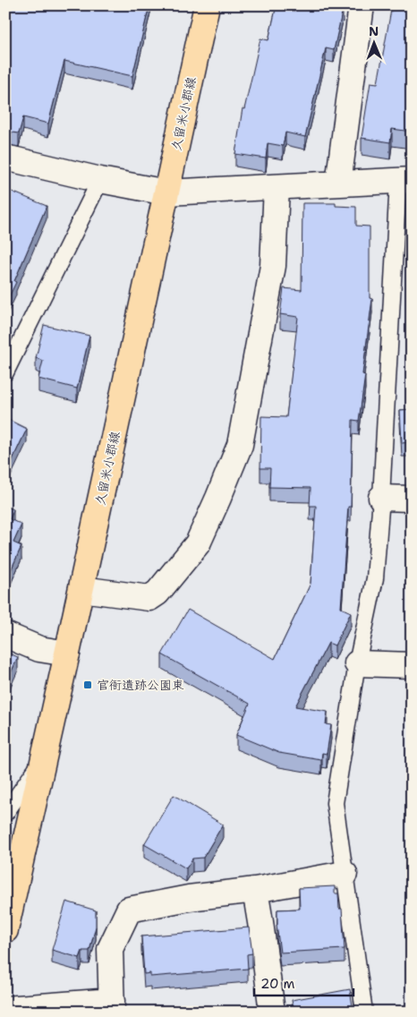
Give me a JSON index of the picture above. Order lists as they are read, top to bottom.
{
  "streets": {
    "main road": ["久留米小郡線"]
  },
  "places": {
    "transit": ["官衙遺跡公園東"]
  },
  "scale_bar": "20 m",
  "north": "top"
}
